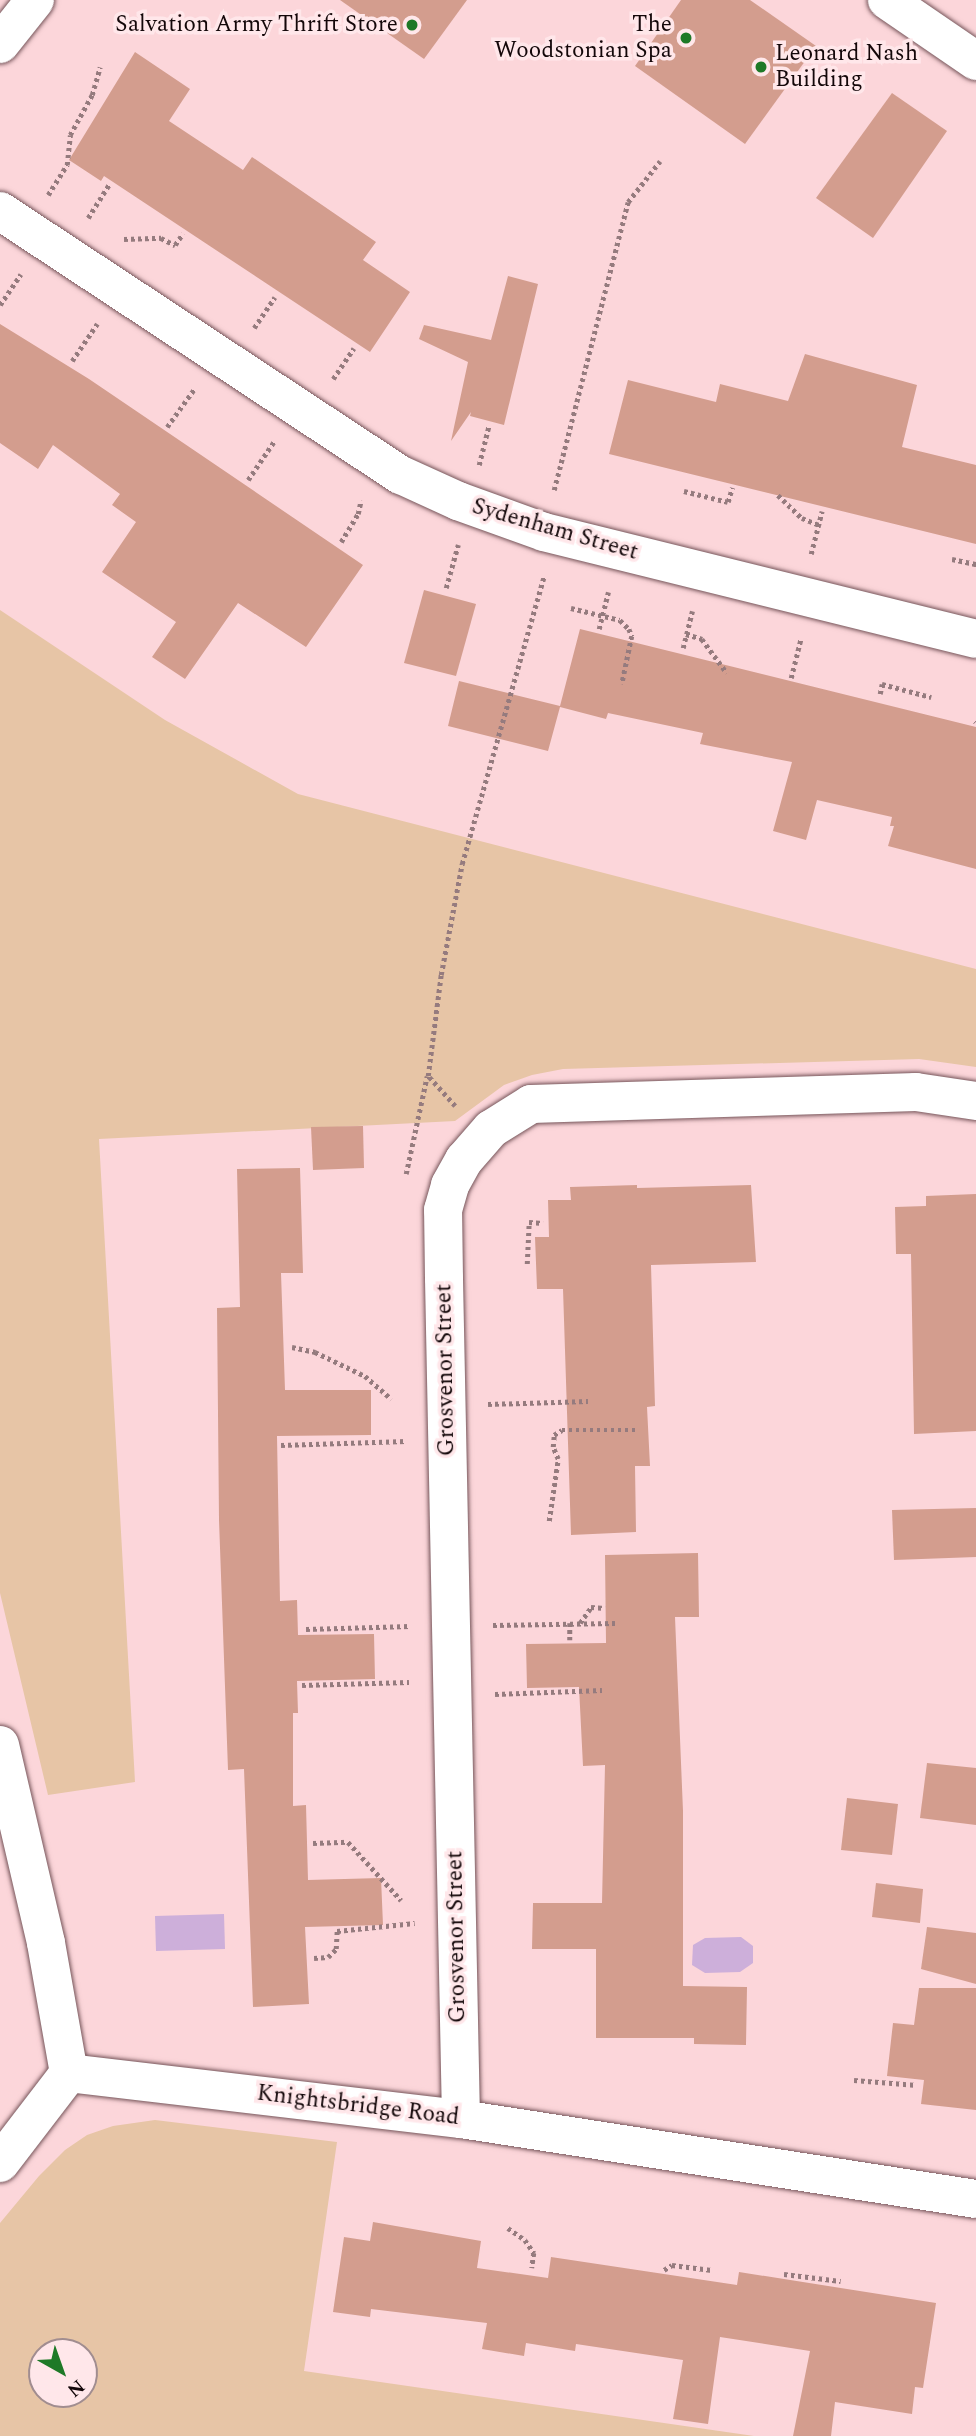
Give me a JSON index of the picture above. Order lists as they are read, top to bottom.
{
  "streets": {
    "street": ["Sydenham Street", "Grosvenor Street", "Knightsbridge Road"]
  },
  "crossings": [
    ["Grosvenor Street", "Knightsbridge Road"]
  ],
  "places": ["Salvation Army Thrift Store", "The Woodstonian Spa", "Leonard Nash Building"],
  "north": "bottom right"
}
